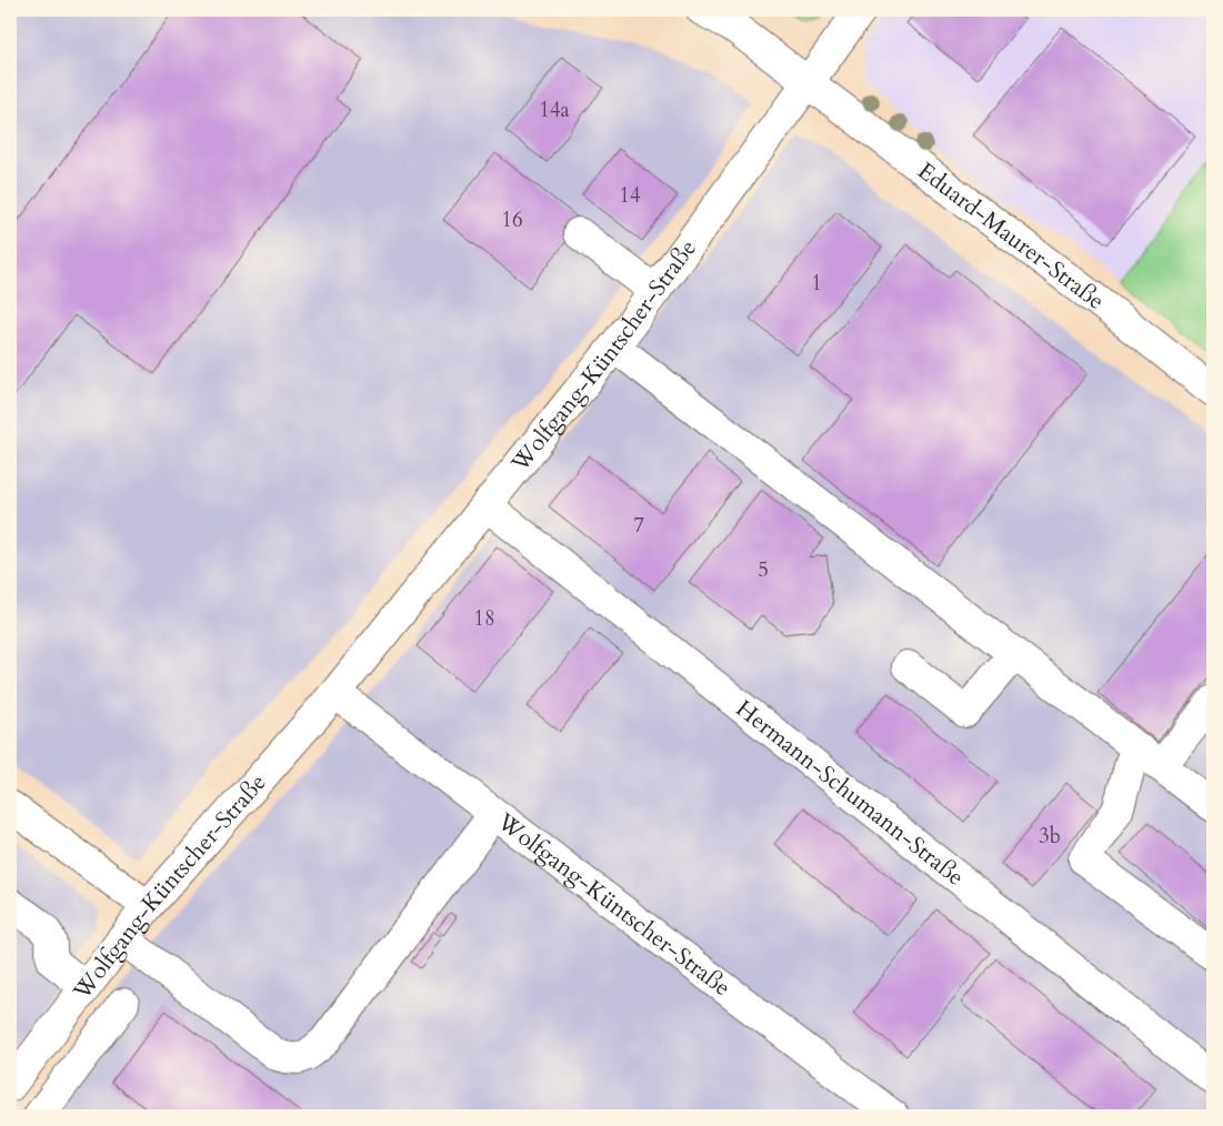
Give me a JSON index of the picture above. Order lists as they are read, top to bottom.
{
  "streets": {
    "street": ["Eduard-Maurer-Straße", "Wolfgang-Küntscher-Straße", "Hermann-Schumann-Straße"]
  },
  "crossings": [
    ["Eduard-Maurer-Straße", "Wolfgang-Küntscher-Straße"],
    ["Wolfgang-Küntscher-Straße", "Hermann-Schumann-Straße"]
  ],
  "house_numbers": [
    "14a",
    "14",
    "16",
    "1",
    "7",
    "5",
    "18",
    "3b"
  ]
}
